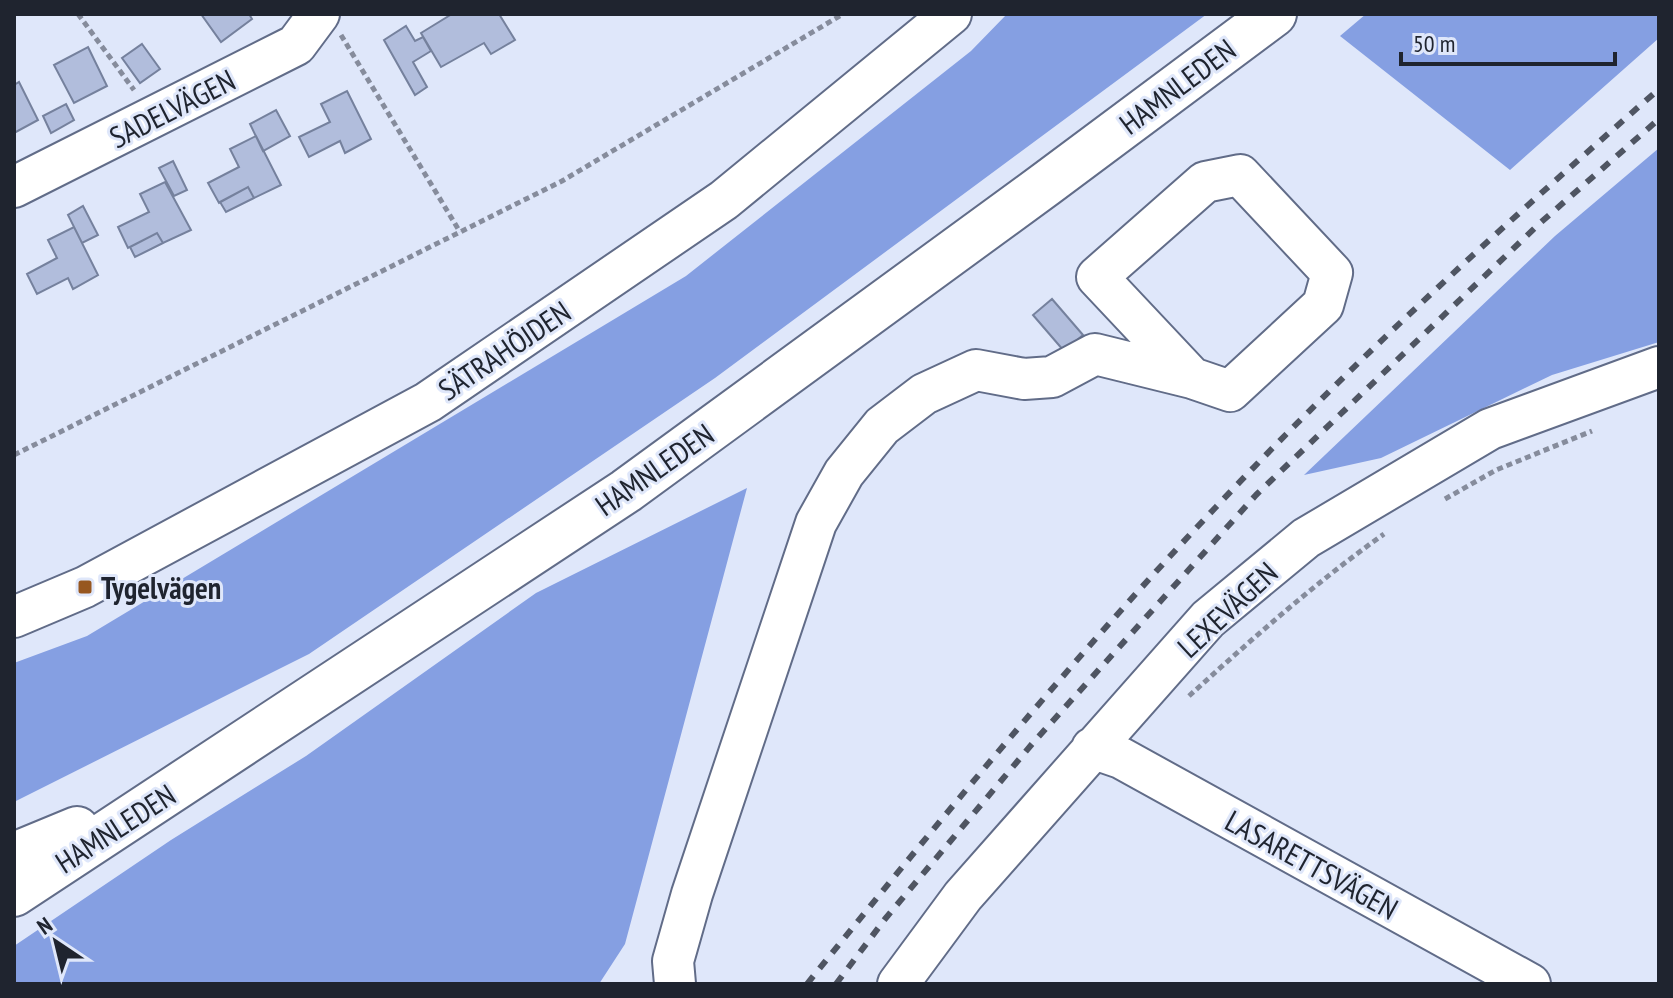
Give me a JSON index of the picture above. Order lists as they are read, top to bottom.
{
  "streets": {
    "main road": ["HAMNLEDEN"],
    "street": [
      "SADELVÄGEN",
      "SÄTRAHÖJDEN",
      "LEXEVÄGEN",
      "LASARETTSVÄGEN"
    ]
  },
  "crossings": [
    ["LEXEVÄGEN", "LASARETTSVÄGEN"]
  ],
  "places": {
    "transit": ["Tygelvägen"]
  },
  "scale_bar": "50 m",
  "north": "top left"
}
